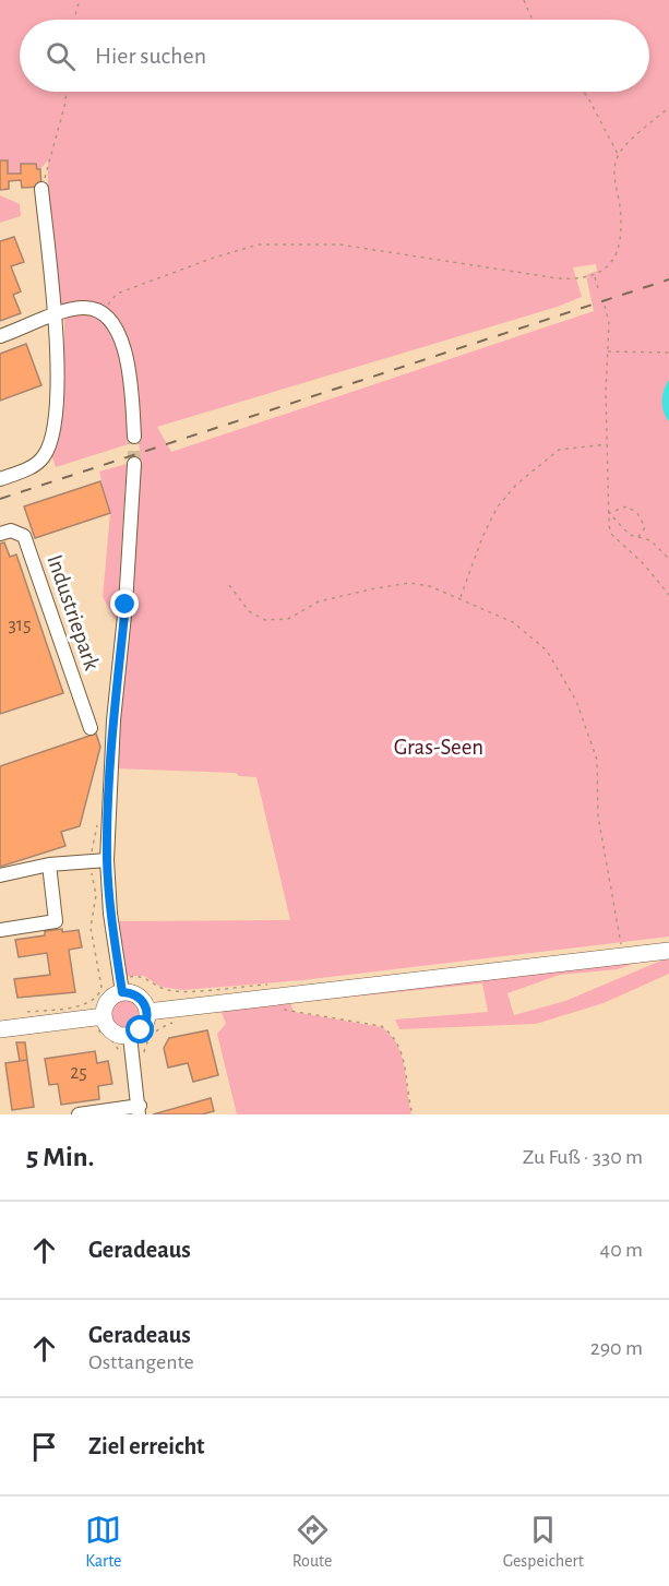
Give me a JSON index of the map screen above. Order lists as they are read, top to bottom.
{
  "streets": {
    "street": ["Industriepark"]
  },
  "parks": ["Gras-Seen"],
  "house_numbers": ["315", "25"],
  "page": {
    "search": "Hier suchen",
    "heading": ["5 Min.", "Zu Fuß · 330 m"],
    "list": [
      ["Geradeaus", "40 m"],
      ["Geradeaus", "Osttangente", "290 m"],
      "Ziel erreicht"
    ],
    "nav": ["Karte", "Route", "Gespeichert"]
  }
}
